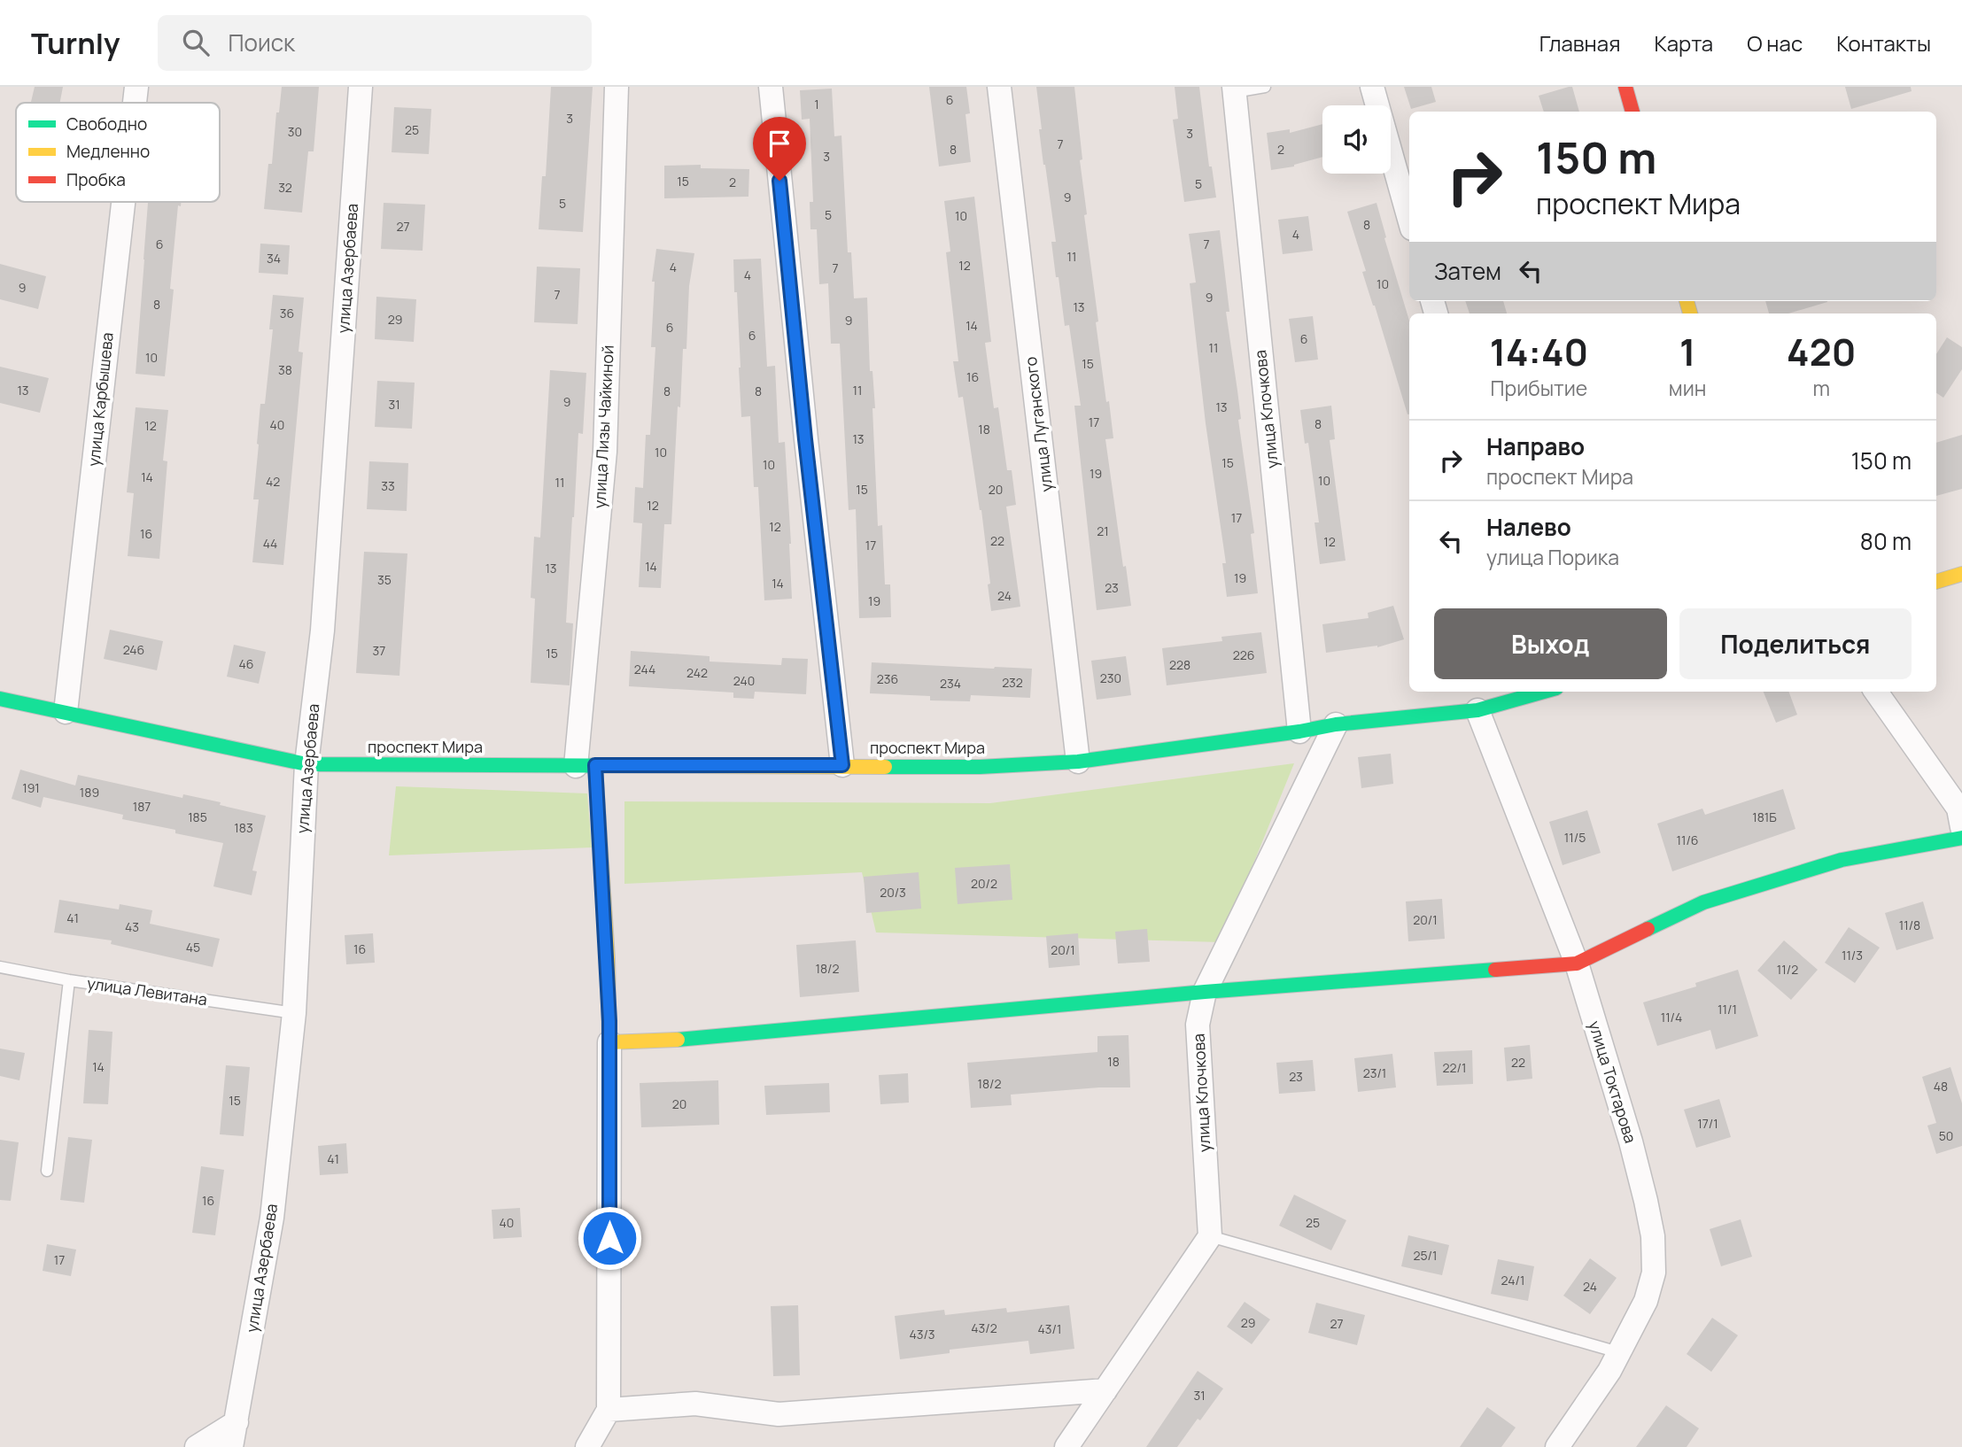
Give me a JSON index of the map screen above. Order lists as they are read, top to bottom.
{
  "streets": {
    "street": [
      "улица Азербаева",
      "улица Карбышева",
      "улица Клочкова",
      "улица Луганского",
      "улица Лизы Чайкиной",
      "проспект Мира",
      "улица Токтарова"
    ],
    "lane": ["улица Левитана"]
  },
  "crossings": [
    ["улица Азербаева", "проспект Мира"],
    ["улица Азербаева", "улица Левитана"],
    ["улица Карбышева", "проспект Мира"],
    ["улица Клочкова", "проспект Мира"],
    ["улица Луганского", "проспект Мира"],
    ["улица Лизы Чайкиной", "проспект Мира"],
    ["проспект Мира", "улица Токтарова"]
  ],
  "house_numbers": [
    "6",
    "1",
    "3",
    "25",
    "30",
    "3",
    "7",
    "8",
    "2",
    "3",
    "15",
    "2",
    "5",
    "32",
    "9",
    "5",
    "5",
    "10",
    "8",
    "27",
    "4",
    "6",
    "7",
    "11",
    "34",
    "12",
    "4",
    "7",
    "4",
    "10",
    "9",
    "7",
    "9",
    "8",
    "13",
    "36",
    "29",
    "9",
    "14",
    "6",
    "6",
    "6",
    "11",
    "10",
    "15",
    "38",
    "16",
    "13",
    "11",
    "8",
    "8",
    "9",
    "31",
    "13",
    "17",
    "8",
    "40",
    "12",
    "18",
    "13",
    "10",
    "15",
    "10",
    "19",
    "14",
    "10",
    "42",
    "11",
    "33",
    "15",
    "20",
    "12",
    "17",
    "12",
    "21",
    "16",
    "22",
    "12",
    "44",
    "17",
    "14",
    "13",
    "19",
    "35",
    "14",
    "23",
    "24",
    "19",
    "246",
    "37",
    "15",
    "226",
    "46",
    "228",
    "244",
    "242",
    "230",
    "236",
    "240",
    "232",
    "234",
    "191",
    "189",
    "187",
    "185",
    "181Б",
    "183",
    "11/5",
    "11/6",
    "20/2",
    "20/3",
    "41",
    "20/1",
    "11/8",
    "43",
    "45",
    "16",
    "20/1",
    "11/3",
    "18/2",
    "11/2",
    "11/1",
    "11/4",
    "18",
    "22",
    "14",
    "22/1",
    "23/1",
    "23",
    "18/2",
    "48",
    "15",
    "20",
    "17/1",
    "50",
    "41",
    "16",
    "40",
    "25",
    "25/1",
    "17",
    "24/1",
    "24",
    "29",
    "27",
    "43/2",
    "43/1",
    "43/3",
    "31"
  ],
  "legend": ["Свободно", "Медленно", "Пробка"],
  "page": {
    "header": "Turnly",
    "search": "Поиск",
    "nav": [
      "Главная",
      "Карта",
      "О нас",
      "Контакты"
    ],
    "turn": ["150 m", "проспект Мира"],
    "then": "Затем",
    "eta": [
      "14:40",
      "Прибытие",
      "1",
      "мин",
      "420",
      "m"
    ],
    "list": [
      {
        "name": "Направо",
        "note": "проспект Мира",
        "value": "150 m"
      },
      {
        "name": "Налево",
        "note": "улица Порика",
        "value": "80 m"
      }
    ],
    "buttons": ["Выход", "Поделиться"]
  }
}
